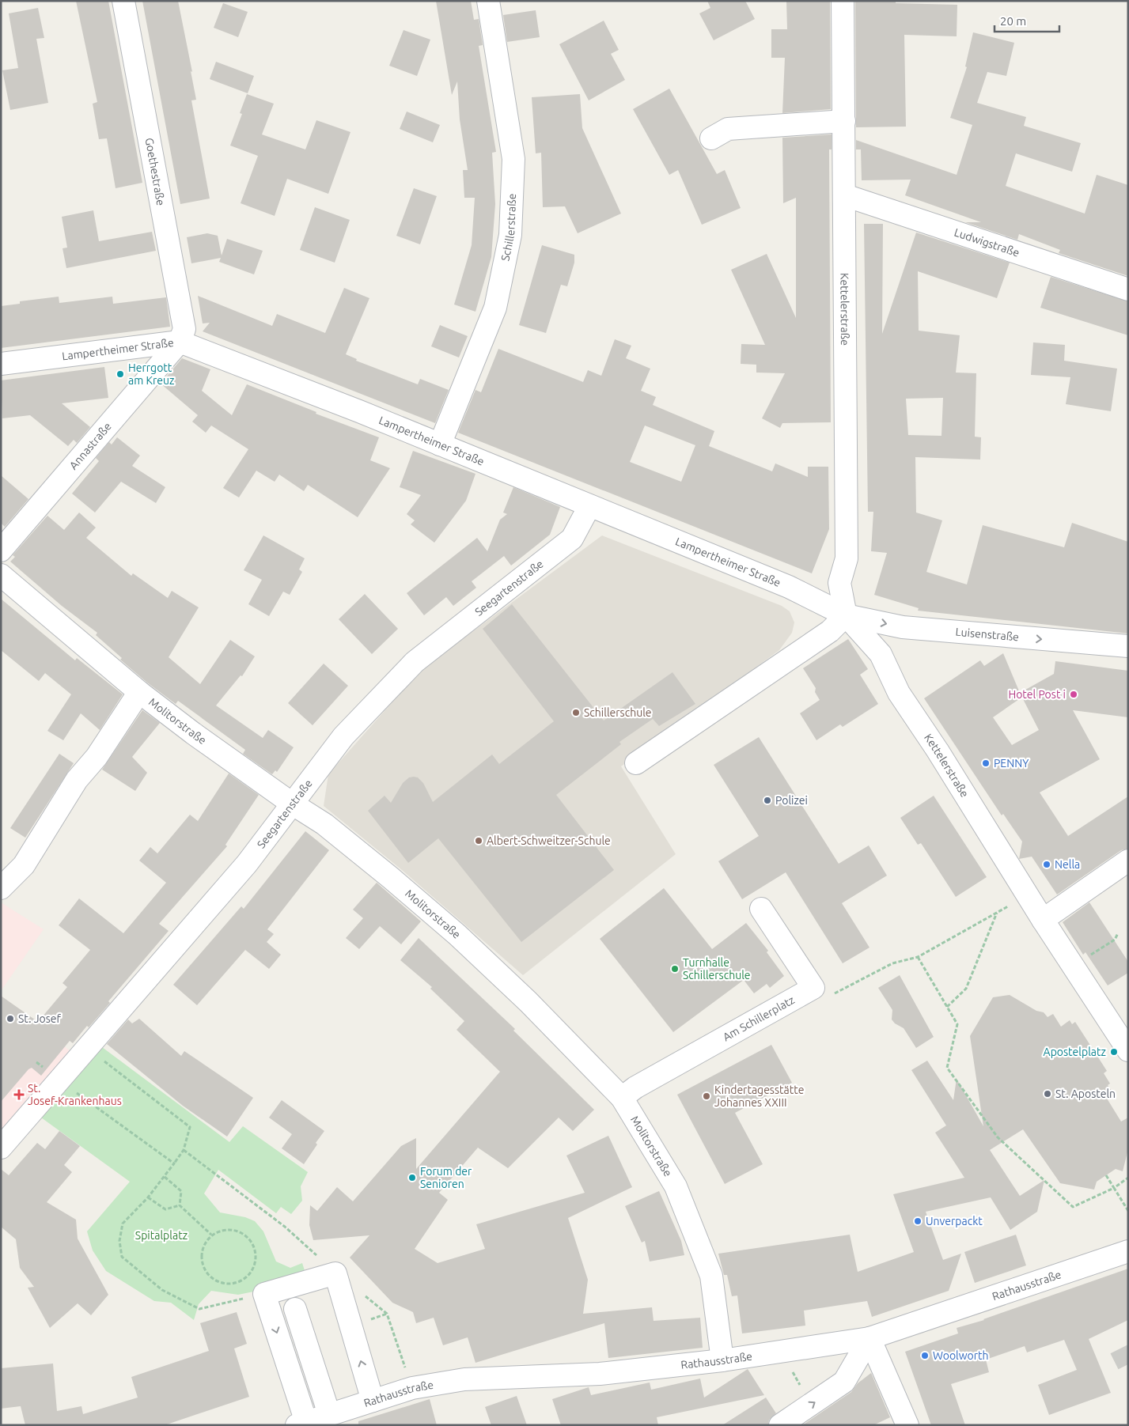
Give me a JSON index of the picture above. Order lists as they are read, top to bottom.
{
  "streets": {
    "street": [
      "Goethestraße",
      "Schillerstraße",
      "Ludwigstraße",
      "Kettelerstraße",
      "Lampertheimer Straße",
      "Annastraße",
      "Seegartenstraße",
      "Luisenstraße",
      "Molitorstraße",
      "Am Schillerplatz",
      "Rathausstraße"
    ]
  },
  "crossings": [
    ["Goethestraße", "Lampertheimer Straße"],
    ["Goethestraße", "Annastraße"],
    ["Schillerstraße", "Lampertheimer Straße"],
    ["Ludwigstraße", "Kettelerstraße"],
    ["Kettelerstraße", "Lampertheimer Straße"],
    ["Kettelerstraße", "Luisenstraße"],
    ["Lampertheimer Straße", "Annastraße"],
    ["Lampertheimer Straße", "Seegartenstraße"],
    ["Lampertheimer Straße", "Luisenstraße"],
    ["Seegartenstraße", "Molitorstraße"],
    ["Molitorstraße", "Am Schillerplatz"],
    ["Molitorstraße", "Rathausstraße"]
  ],
  "one_way": ["Luisenstraße"],
  "parks": ["Spitalplatz"],
  "places": {
    "other": [
      "Herrgott am Kreuz",
      "Hotel Post i",
      "Schillerschule",
      "PENNY",
      "Polizei",
      "Albert-Schweitzer-Schule",
      "Nella",
      "Turnhalle Schillerschule",
      "St. Josef",
      "Apostelplatz",
      "St. Aposteln",
      "Kindertagesstätte Johannes XXIII",
      "Forum der Senioren",
      "Unverpackt",
      "Woolworth"
    ],
    "health": ["St. Josef-Krankenhaus"]
  },
  "scale_bar": "20 m"
}
